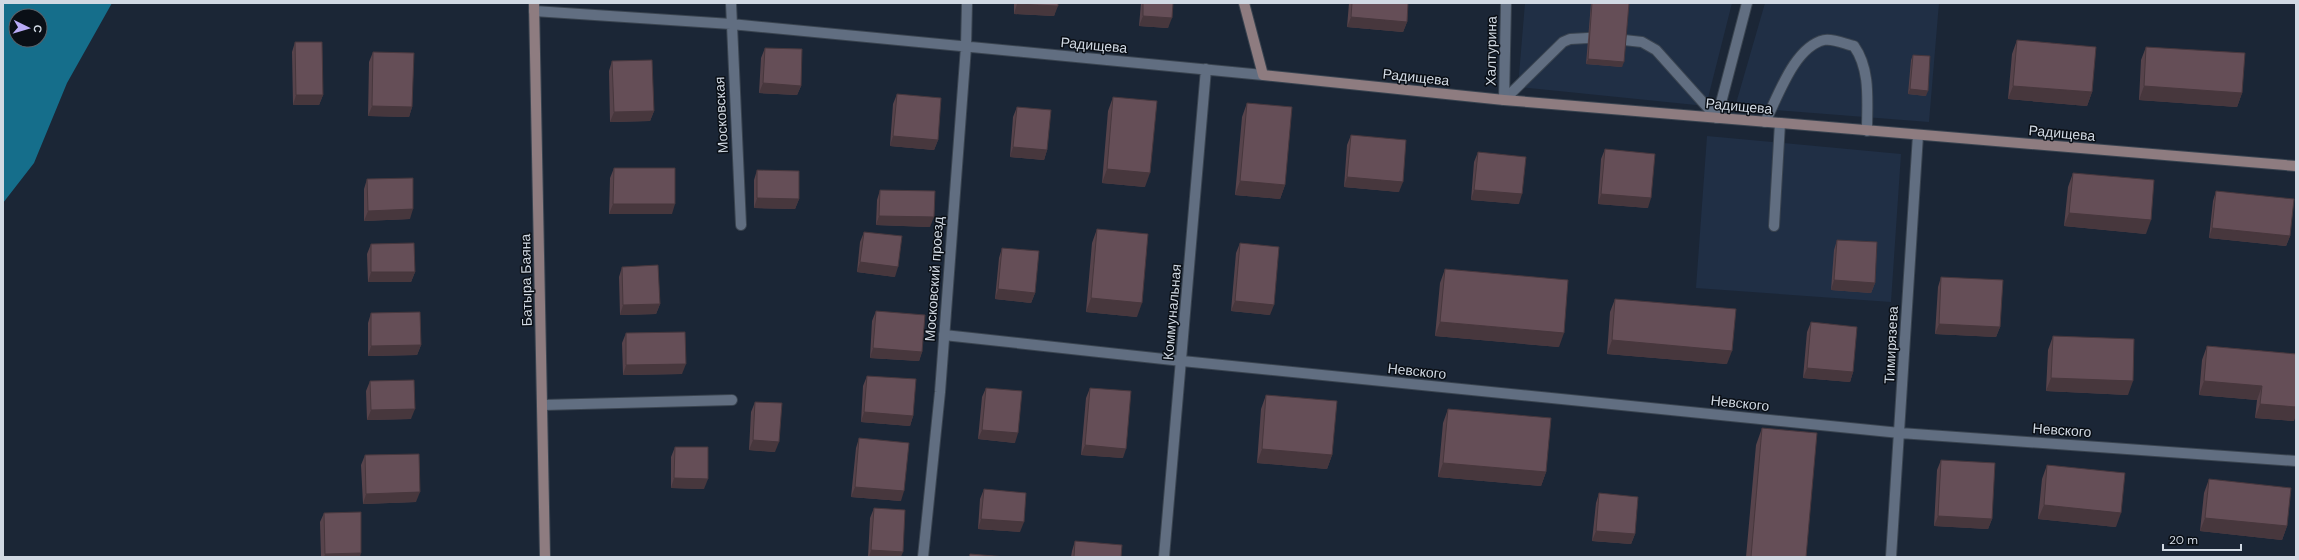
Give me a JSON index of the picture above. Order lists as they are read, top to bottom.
{
  "streets": {
    "street": [
      "Радищева",
      "Халтурина",
      "Московская",
      "Московский проезд",
      "Батыра Баяна",
      "Коммунальная",
      "Тимирязева",
      "Невского"
    ]
  },
  "crossings": [
    ["Радищева", "Халтурина"],
    ["Радищева", "Московская"],
    ["Радищева", "Московский проезд"],
    ["Радищева", "Батыра Баяна"],
    ["Радищева", "Коммунальная"],
    ["Радищева", "Тимирязева"],
    ["Московский проезд", "Невского"],
    ["Коммунальная", "Невского"],
    ["Тимирязева", "Невского"]
  ],
  "scale_bar": "20 m",
  "north": "right"
}
